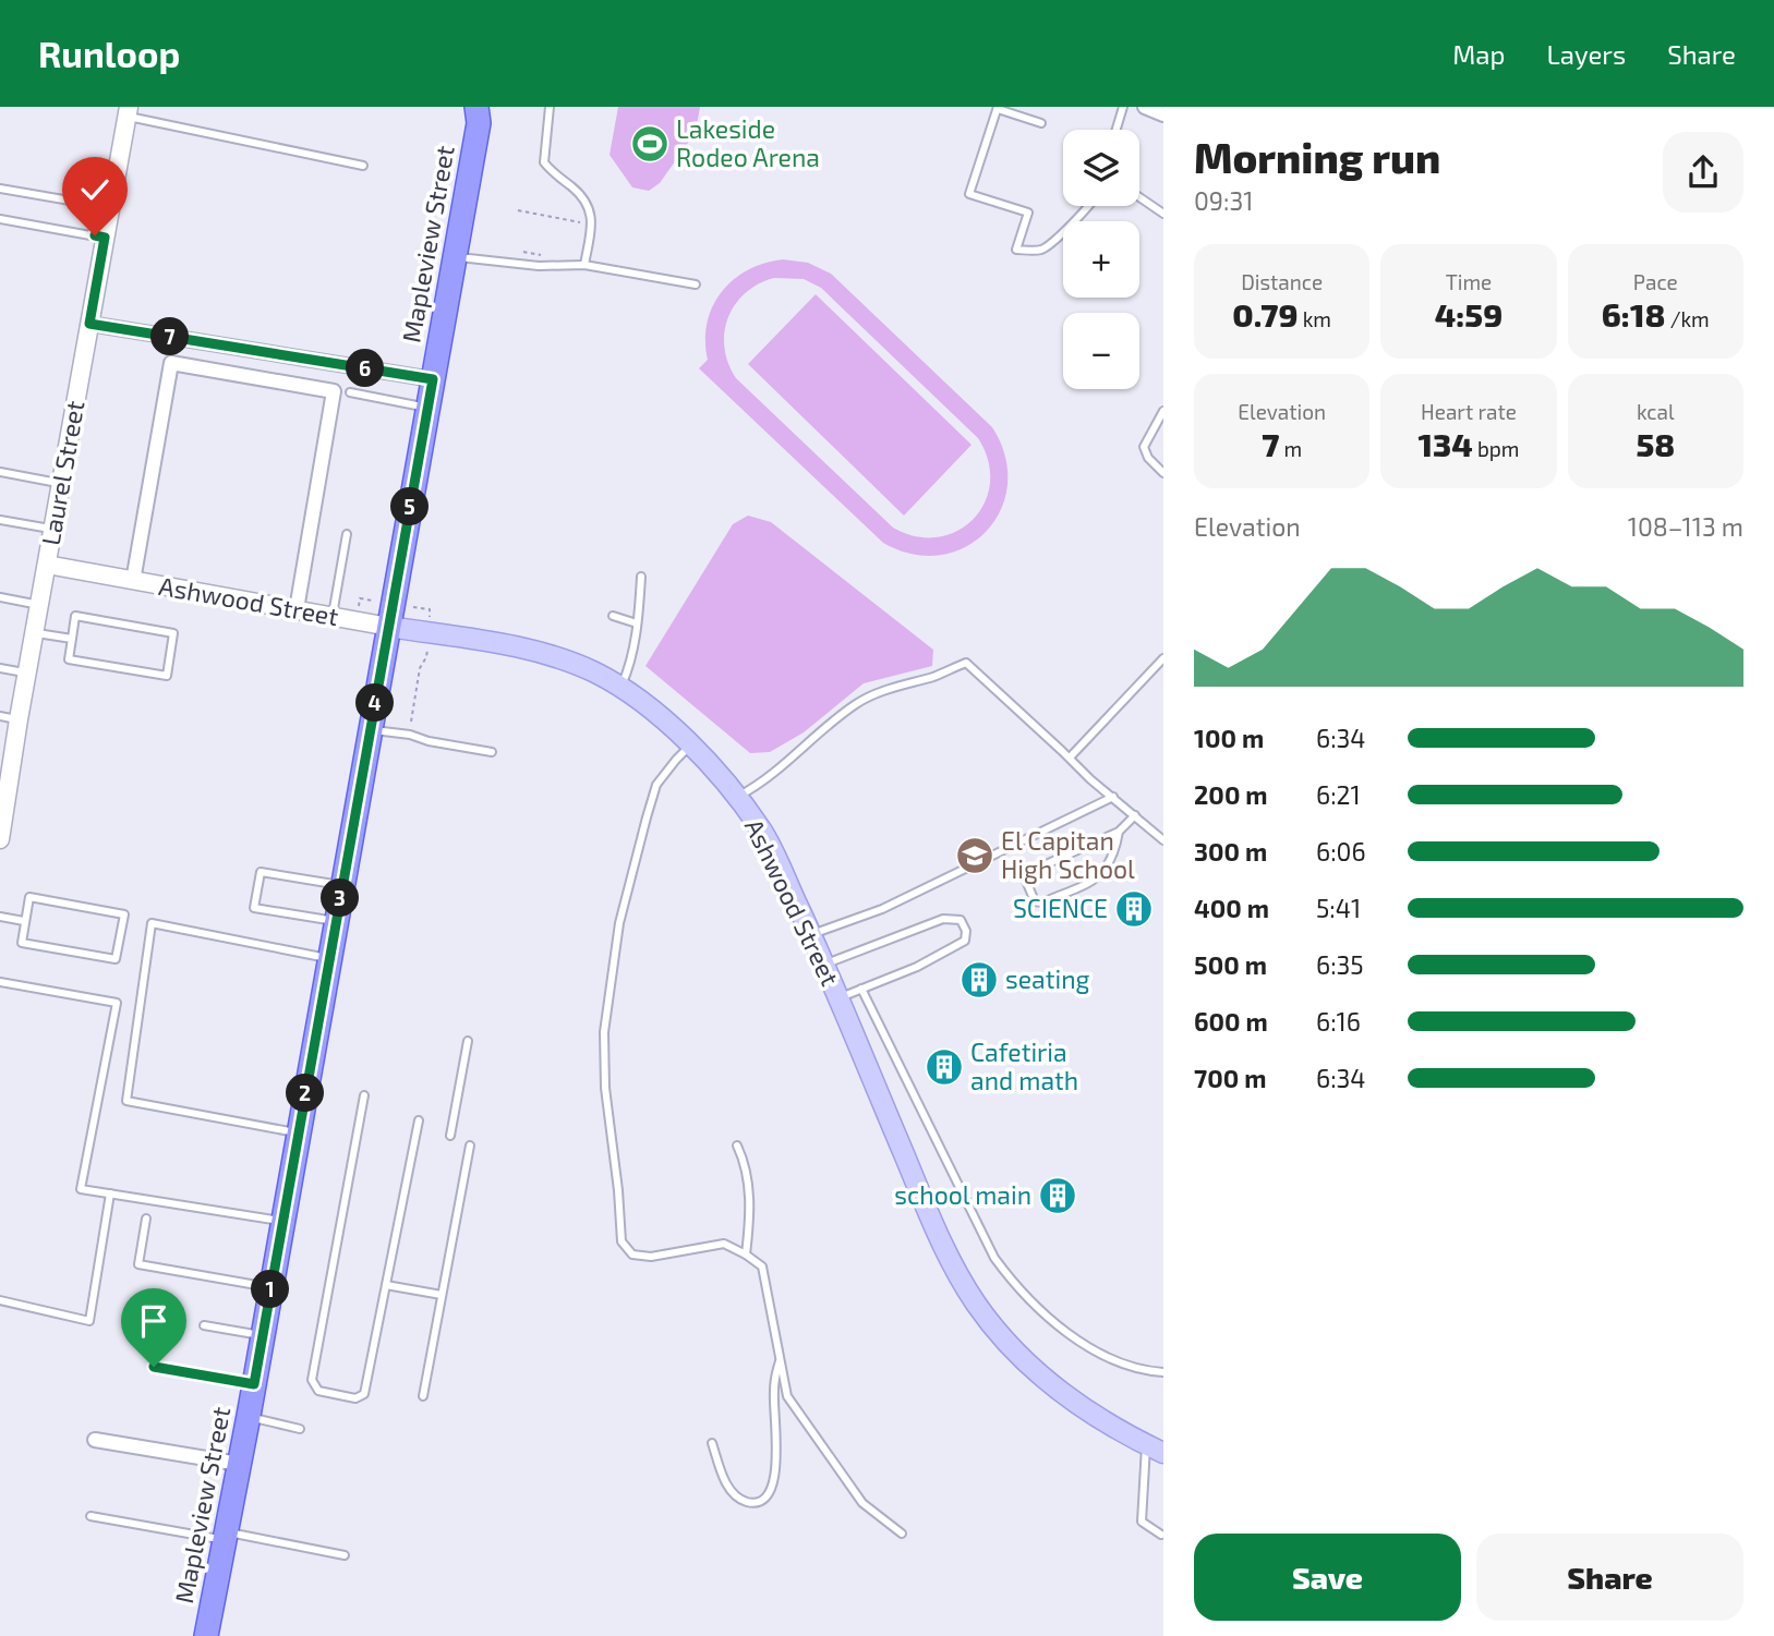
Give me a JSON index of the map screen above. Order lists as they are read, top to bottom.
{
  "streets": {
    "main road": ["Mapleview Street", "Ashwood Street"],
    "street": ["Laurel Street"]
  },
  "crossings": [
    ["Mapleview Street", "Ashwood Street"],
    ["Laurel Street", "Ashwood Street"]
  ],
  "places": {
    "sports": ["Lakeside Rodeo Arena"],
    "school or university": ["El Capitan High School"],
    "building": [
      "SCIENCE",
      "seating",
      "Cafetiria and math",
      "school main"
    ]
  },
  "page": {
    "header": "Runloop",
    "nav": ["Map", "Layers", "Share"],
    "heading": ["Morning run", "09:31"],
    "map_buttons": ["+", "−"],
    "stats": [
      ["Distance", "0.79 km"],
      ["Time", "4:59"],
      ["Pace", "6:18 /km"],
      ["Elevation", "7 m"],
      ["Heart rate", "134 bpm"],
      ["kcal", "58"]
    ],
    "pins": [
      "7",
      "6",
      "5",
      "4",
      "3",
      "2",
      "1"
    ],
    "chart": ["Elevation", "108–113 m"],
    "list": [
      {
        "name": "100 m",
        "note": "6:34"
      },
      {
        "name": "200 m",
        "note": "6:21"
      },
      {
        "name": "300 m",
        "note": "6:06"
      },
      {
        "name": "400 m",
        "note": "5:41"
      },
      {
        "name": "500 m",
        "note": "6:35"
      },
      {
        "name": "600 m",
        "note": "6:16"
      },
      {
        "name": "700 m",
        "note": "6:34"
      }
    ],
    "buttons": ["Save", "Share"]
  }
}
